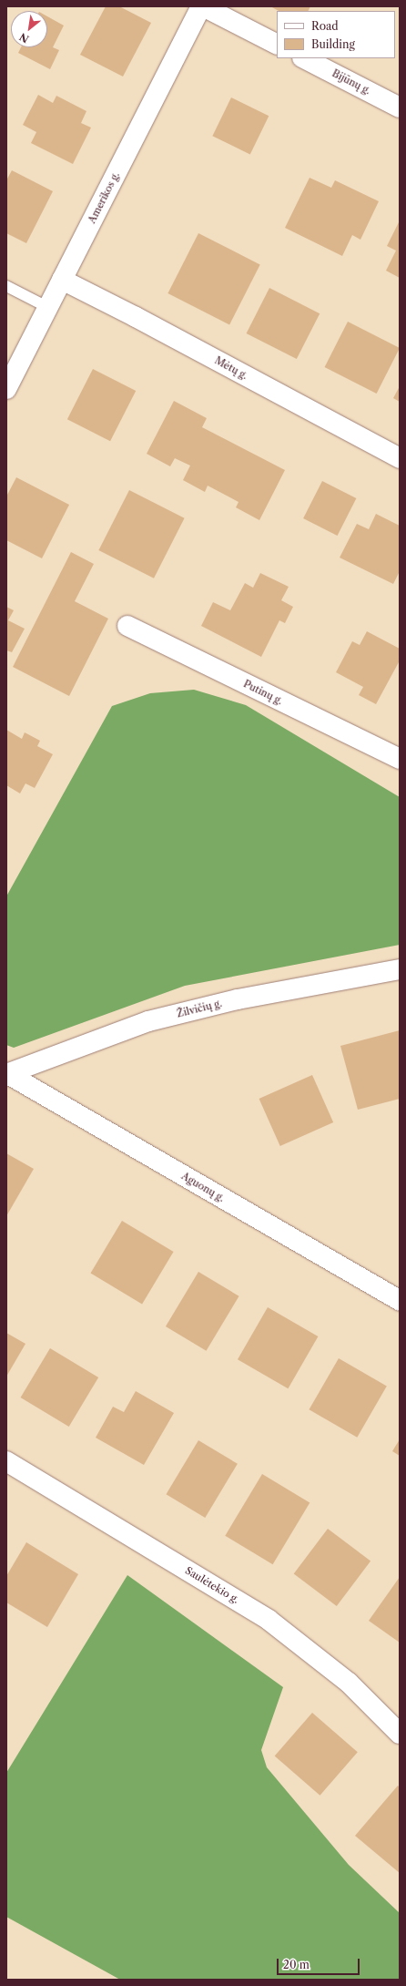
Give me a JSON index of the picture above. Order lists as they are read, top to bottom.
{
  "streets": {
    "street": [
      "Bijūnų g.",
      "Amerikos g.",
      "Mėtų g.",
      "Putinų g.",
      "Žilvičių g.",
      "Aguonų g.",
      "Saulėtekio g."
    ]
  },
  "crossings": [
    ["Amerikos g.", "Mėtų g."],
    ["Žilvičių g.", "Aguonų g."]
  ],
  "legend": ["Road", "Building"],
  "scale_bar": "20 m",
  "north": "bottom left"
}
